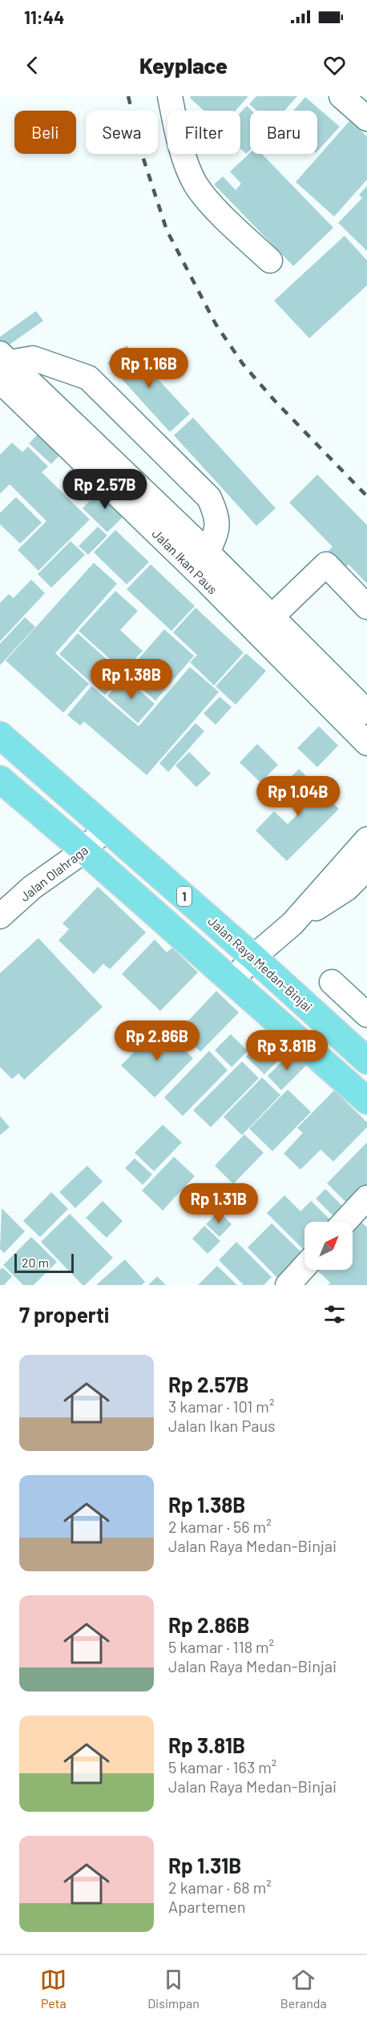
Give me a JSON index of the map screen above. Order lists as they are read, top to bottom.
{
  "streets": {
    "main road": ["1", "Jalan Raya Medan-Binjai"],
    "street": ["Jalan Ikan Paus", "Jalan Olahraga"]
  },
  "crossings": [
    ["Jalan Olahraga", "Jalan Raya Medan-Binjai"]
  ],
  "scale_bar": "20 m",
  "north": "top right",
  "page": {
    "status": "11:44",
    "header": "Keyplace",
    "chip": [
      "Beli",
      "Sewa",
      "Filter",
      "Baru"
    ],
    "price": [
      "Rp 1.16B",
      "Rp 2.57B",
      "Rp 1.38B",
      "Rp 1.04B",
      "Rp 2.86B",
      "Rp 3.81B",
      "Rp 1.31B"
    ],
    "scale": "20 m",
    "heading": "7 properti",
    "list": [
      {
        "name": "Rp 2.57B",
        "note": "3 kamar · 101 m² · Jalan Ikan Paus"
      },
      {
        "name": "Rp 1.38B",
        "note": "2 kamar · 56 m² · Jalan Raya Medan-Binjai"
      },
      {
        "name": "Rp 2.86B",
        "note": "5 kamar · 118 m² · Jalan Raya Medan-Binjai"
      },
      {
        "name": "Rp 3.81B",
        "note": "5 kamar · 163 m² · Jalan Raya Medan-Binjai"
      },
      {
        "name": "Rp 1.31B",
        "note": "2 kamar · 68 m² · Apartemen"
      }
    ],
    "tabs": ["Peta", "Disimpan", "Beranda"]
  }
}
